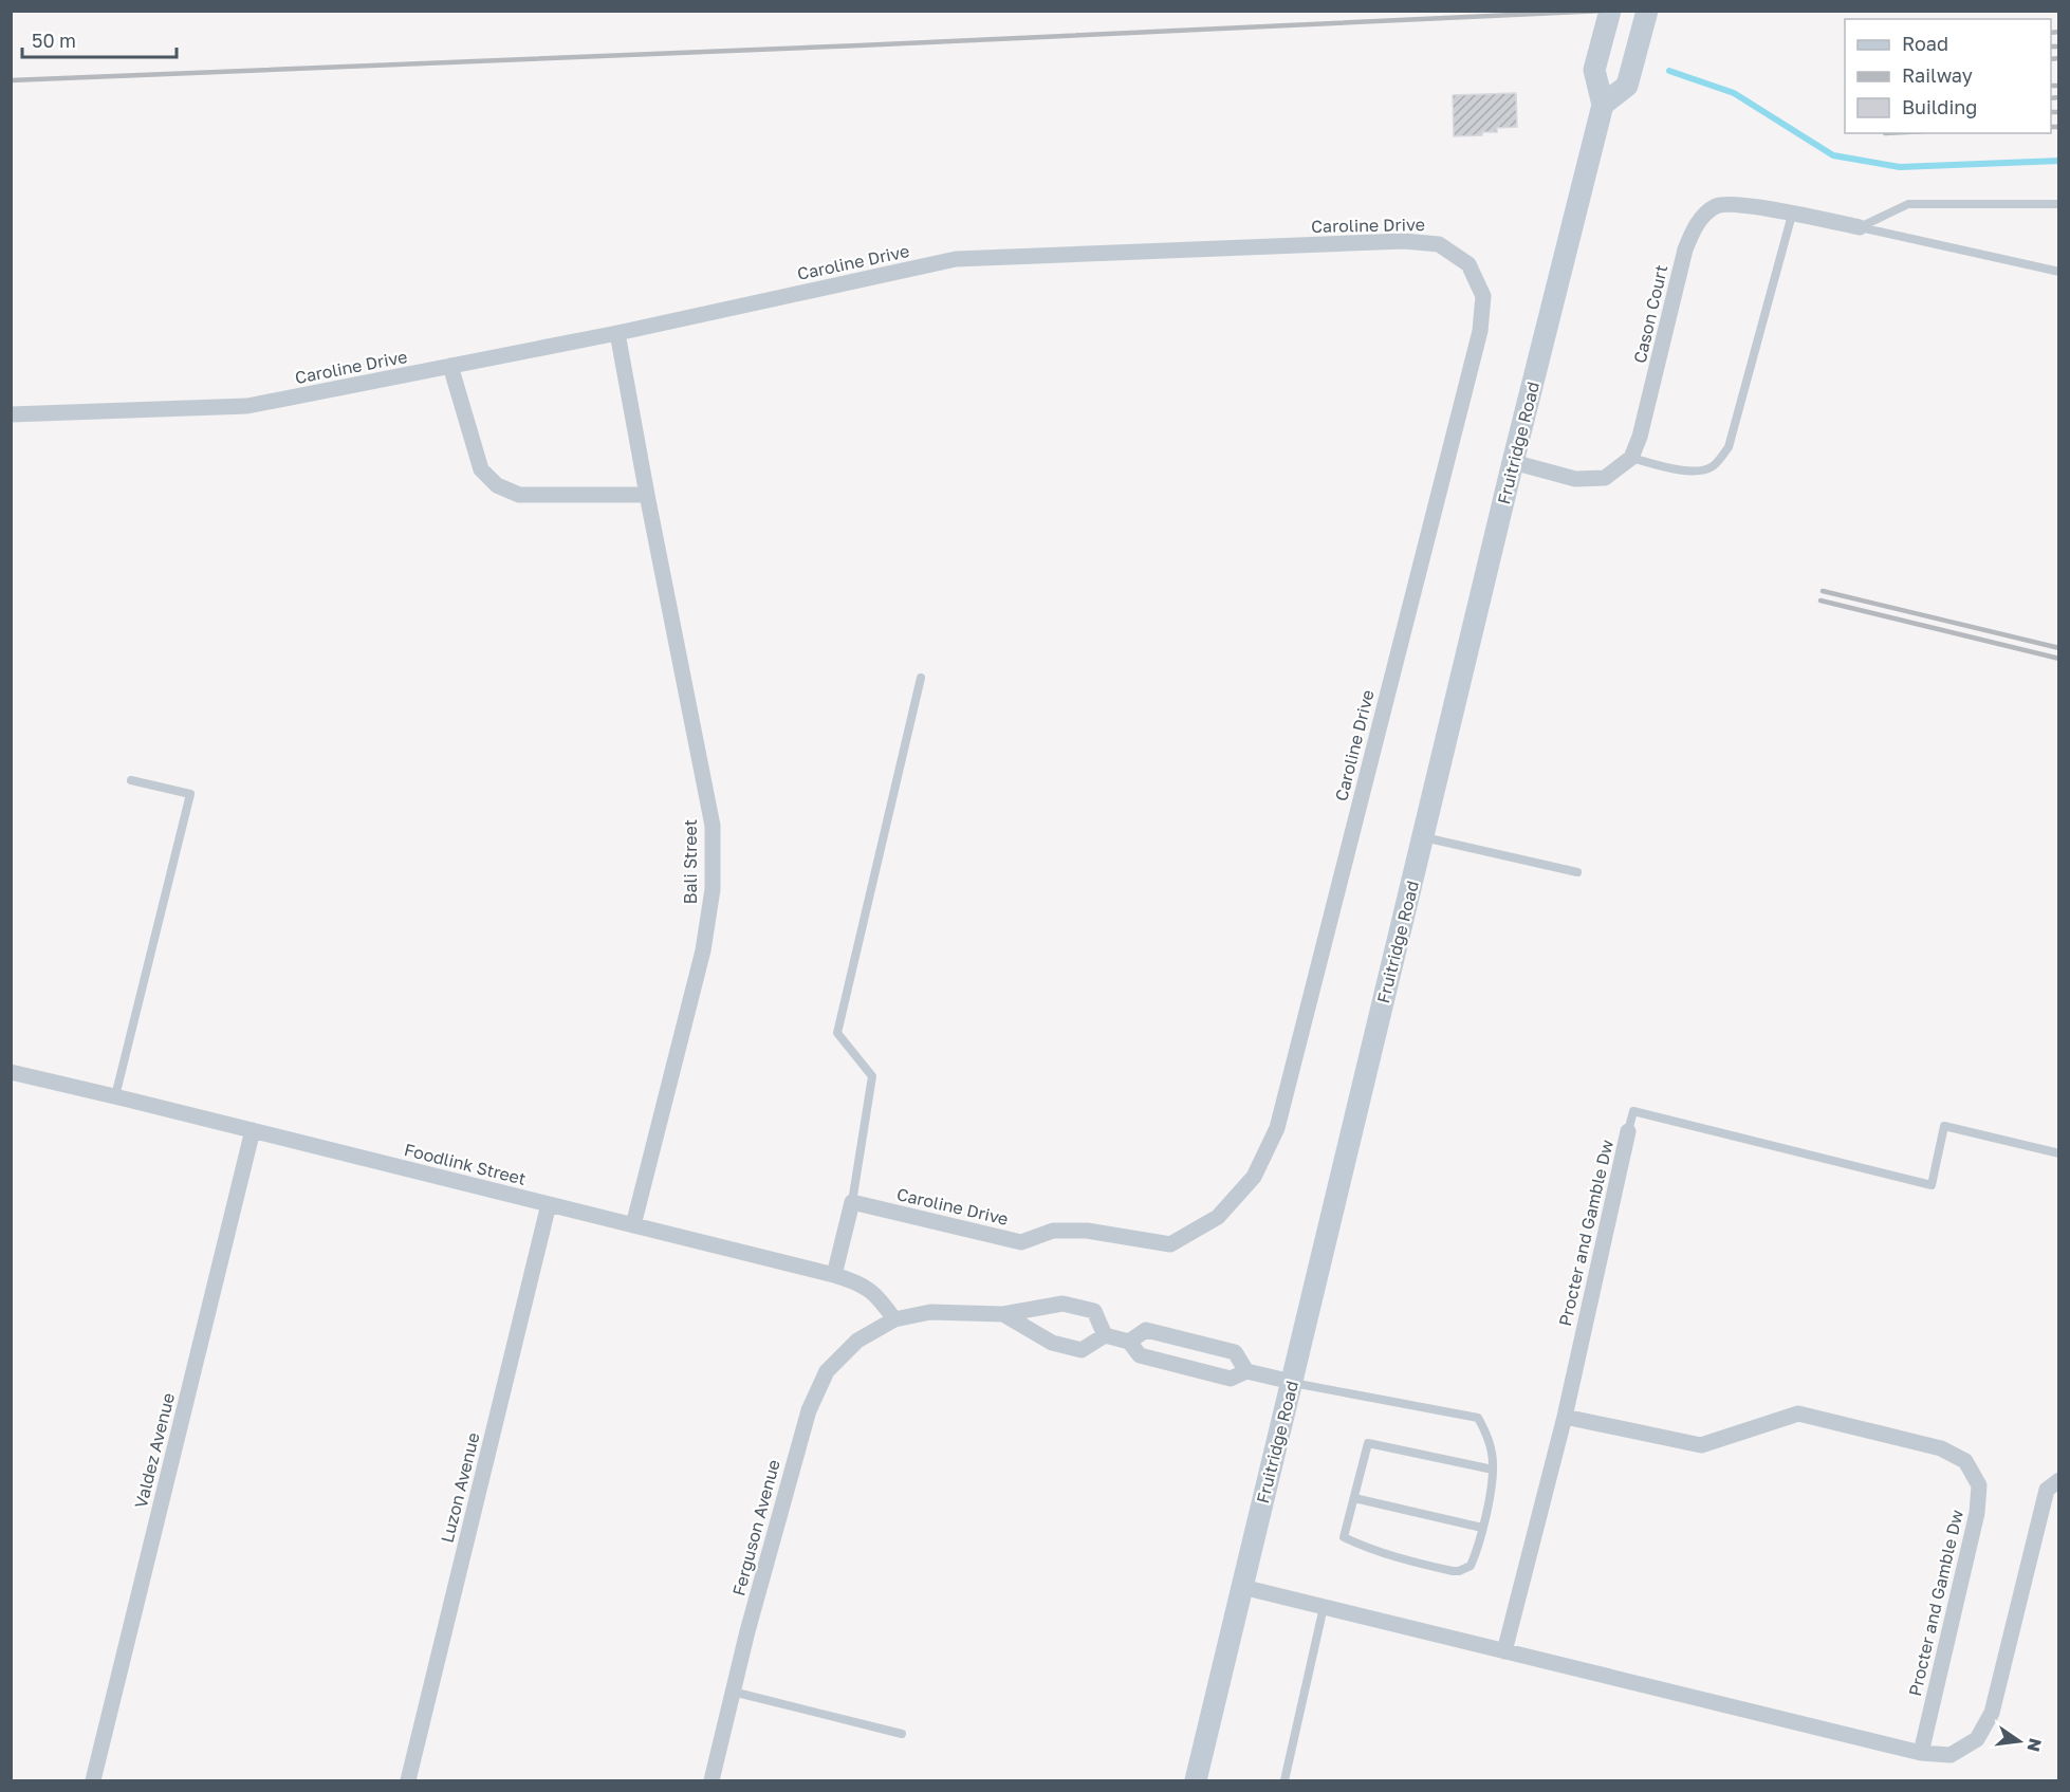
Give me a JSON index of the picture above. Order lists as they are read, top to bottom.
{
  "streets": {
    "main road": ["Fruitridge Road"],
    "street": [
      "Caroline Drive",
      "Cason Court",
      "Bali Street",
      "Foodlink Street",
      "Procter and Gamble Dw",
      "Valdez Avenue",
      "Luzon Avenue",
      "Ferguson Avenue"
    ]
  },
  "crossings": [
    ["Caroline Drive", "Bali Street"],
    ["Bali Street", "Foodlink Street"],
    ["Foodlink Street", "Valdez Avenue"],
    ["Foodlink Street", "Luzon Avenue"],
    ["Foodlink Street", "Ferguson Avenue"]
  ],
  "legend": ["Road", "Railway", "Building"],
  "scale_bar": "50 m",
  "north": "right"
}
